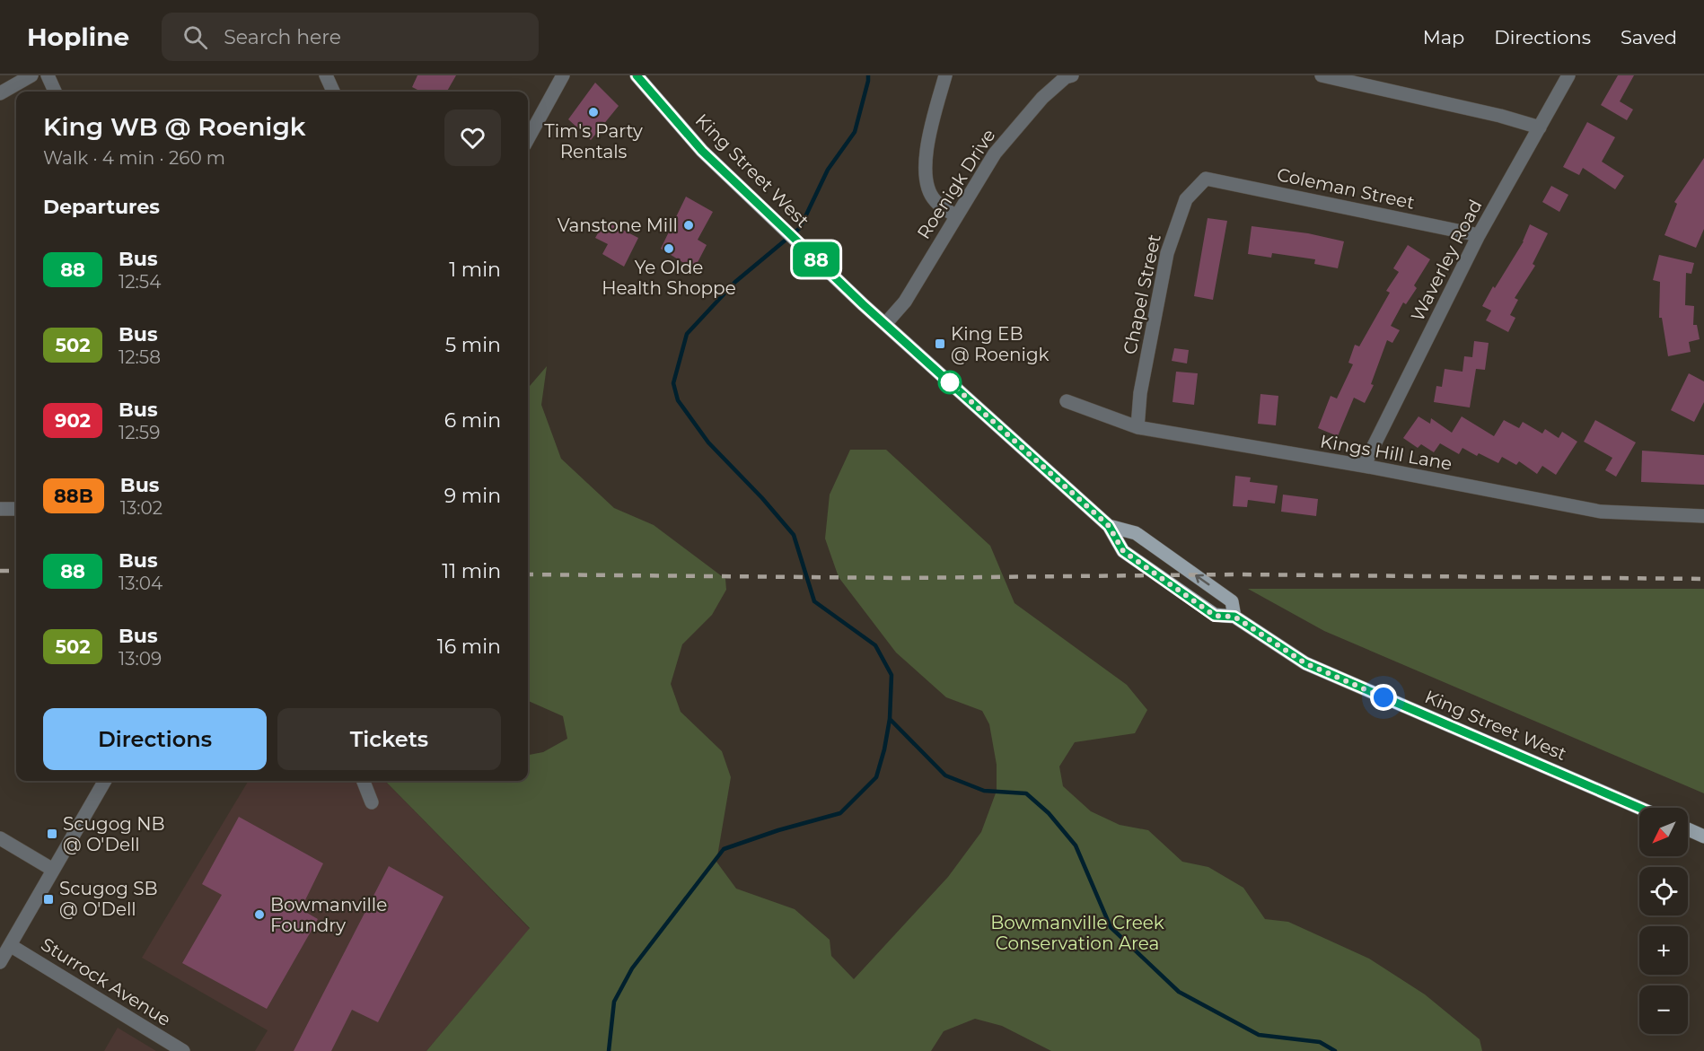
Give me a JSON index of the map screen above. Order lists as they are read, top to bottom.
{
  "streets": {
    "main road": ["King Street West"],
    "street": [
      "Roenigk Drive",
      "Coleman Street",
      "Waverley Road",
      "Chapel Street",
      "Kings Hill Lane",
      "Sturrock Avenue"
    ]
  },
  "crossings": [
    ["King Street West", "Roenigk Drive"],
    ["Coleman Street", "Waverley Road"],
    ["Coleman Street", "Chapel Street"],
    ["Waverley Road", "Kings Hill Lane"],
    ["Chapel Street", "Kings Hill Lane"]
  ],
  "parks": ["Bowmanville Creek Conservation Area"],
  "places": {
    "other": [
      "Tim's Party Rentals",
      "Vanstone Mill",
      "Ye Olde Health Shoppe",
      "Bowmanville Foundry"
    ],
    "transit": ["King EB @ Roenigk", "Scugog NB @ O'Dell", "Scugog SB @ O'Dell"]
  },
  "lines": ["bus line 88"],
  "north": "bottom left",
  "page": {
    "header": "Hopline",
    "search": "Search here",
    "nav": ["Map", "Directions", "Saved"],
    "on_map": "88",
    "heading": [
      ["King WB @ Roenigk", "Walk · 4 min · 260 m"],
      "Departures"
    ],
    "list": [
      {
        "mark": "88",
        "name": "Bus",
        "note": "12:54",
        "value": "1 min"
      },
      {
        "mark": "502",
        "name": "Bus",
        "note": "12:58",
        "value": "5 min"
      },
      {
        "mark": "902",
        "name": "Bus",
        "note": "12:59",
        "value": "6 min"
      },
      {
        "mark": "88B",
        "name": "Bus",
        "note": "13:02",
        "value": "9 min"
      },
      {
        "mark": "88",
        "name": "Bus",
        "note": "13:04",
        "value": "11 min"
      },
      {
        "mark": "502",
        "name": "Bus",
        "note": "13:09",
        "value": "16 min"
      }
    ],
    "buttons": ["Directions", "Tickets"],
    "map_buttons": ["+", "−"]
  }
}
